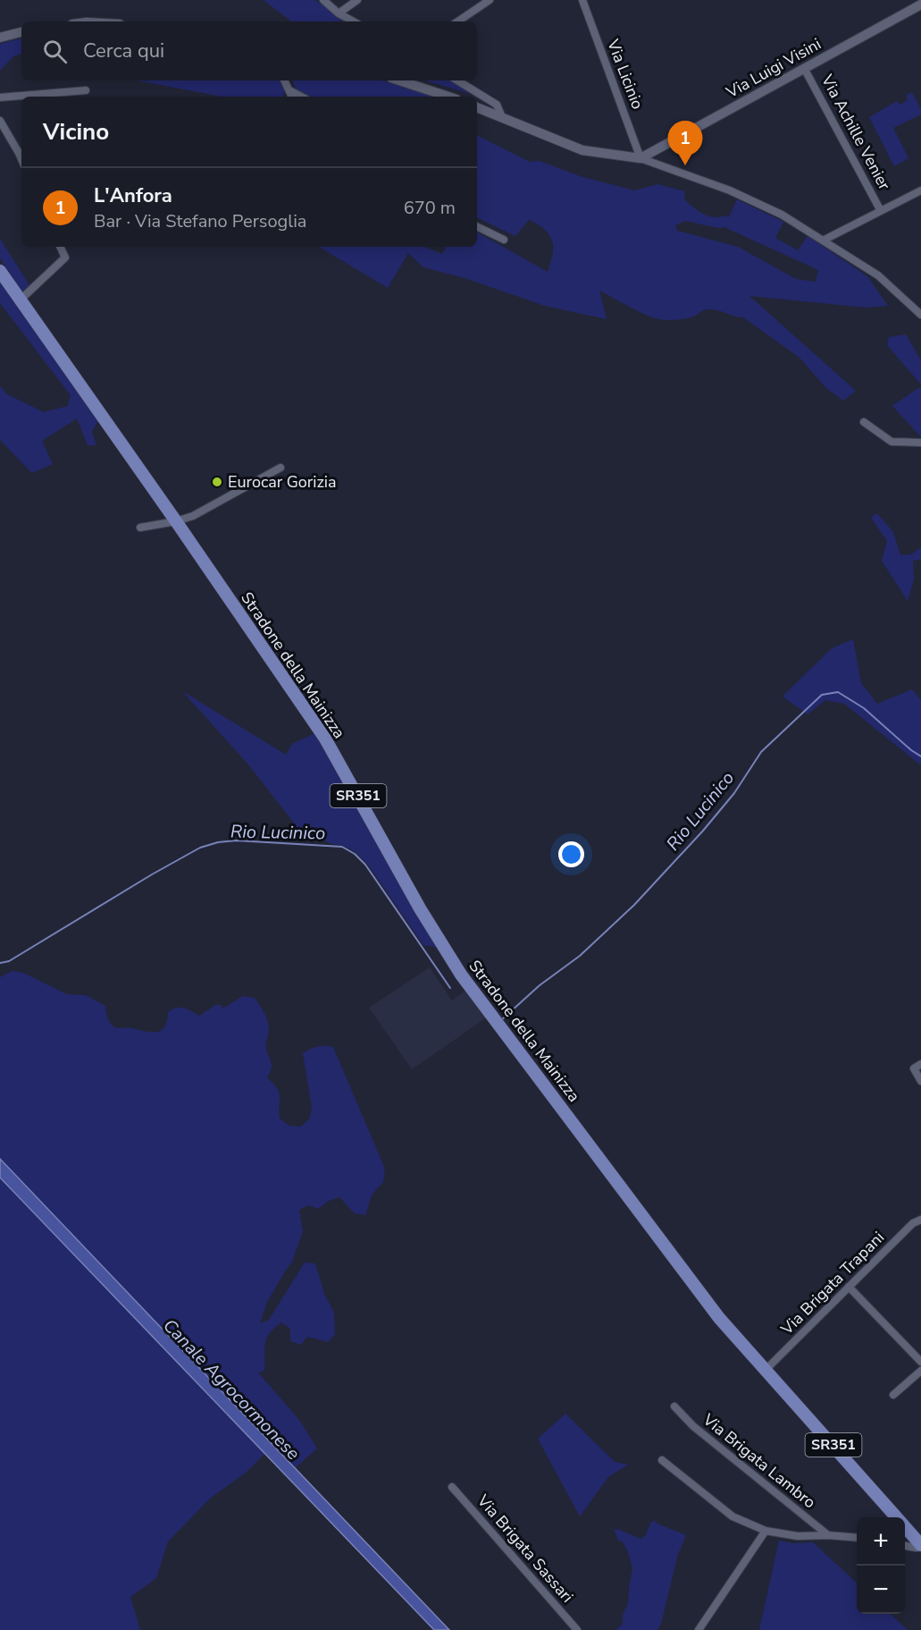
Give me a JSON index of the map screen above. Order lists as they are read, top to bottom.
{
  "streets": {
    "main road": ["Stradone della Mainizza", "SR351"],
    "street": [
      "Via Luigi Visini",
      "Via Licinio",
      "Via Achille Venier",
      "Via Brigata Trapani",
      "Via Brigata Lambro",
      "Via Brigata Sassari"
    ]
  },
  "crossings": [
    ["Via Luigi Visini", "Via Licinio"],
    ["Via Luigi Visini", "Via Achille Venier"],
    ["Stradone della Mainizza", "Via Brigata Trapani"]
  ],
  "water": ["Rio Lucinico", "Canale Agrocormonese"],
  "places": ["Eurocar Gorizia"],
  "page": {
    "search": "Cerca qui",
    "heading": "Vicino",
    "pins": "1",
    "list": [
      {
        "mark": "1",
        "name": "L'Anfora",
        "note": "Bar · Via Stefano Persoglia",
        "value": "670 m"
      }
    ],
    "map_buttons": ["+", "−"]
  }
}
